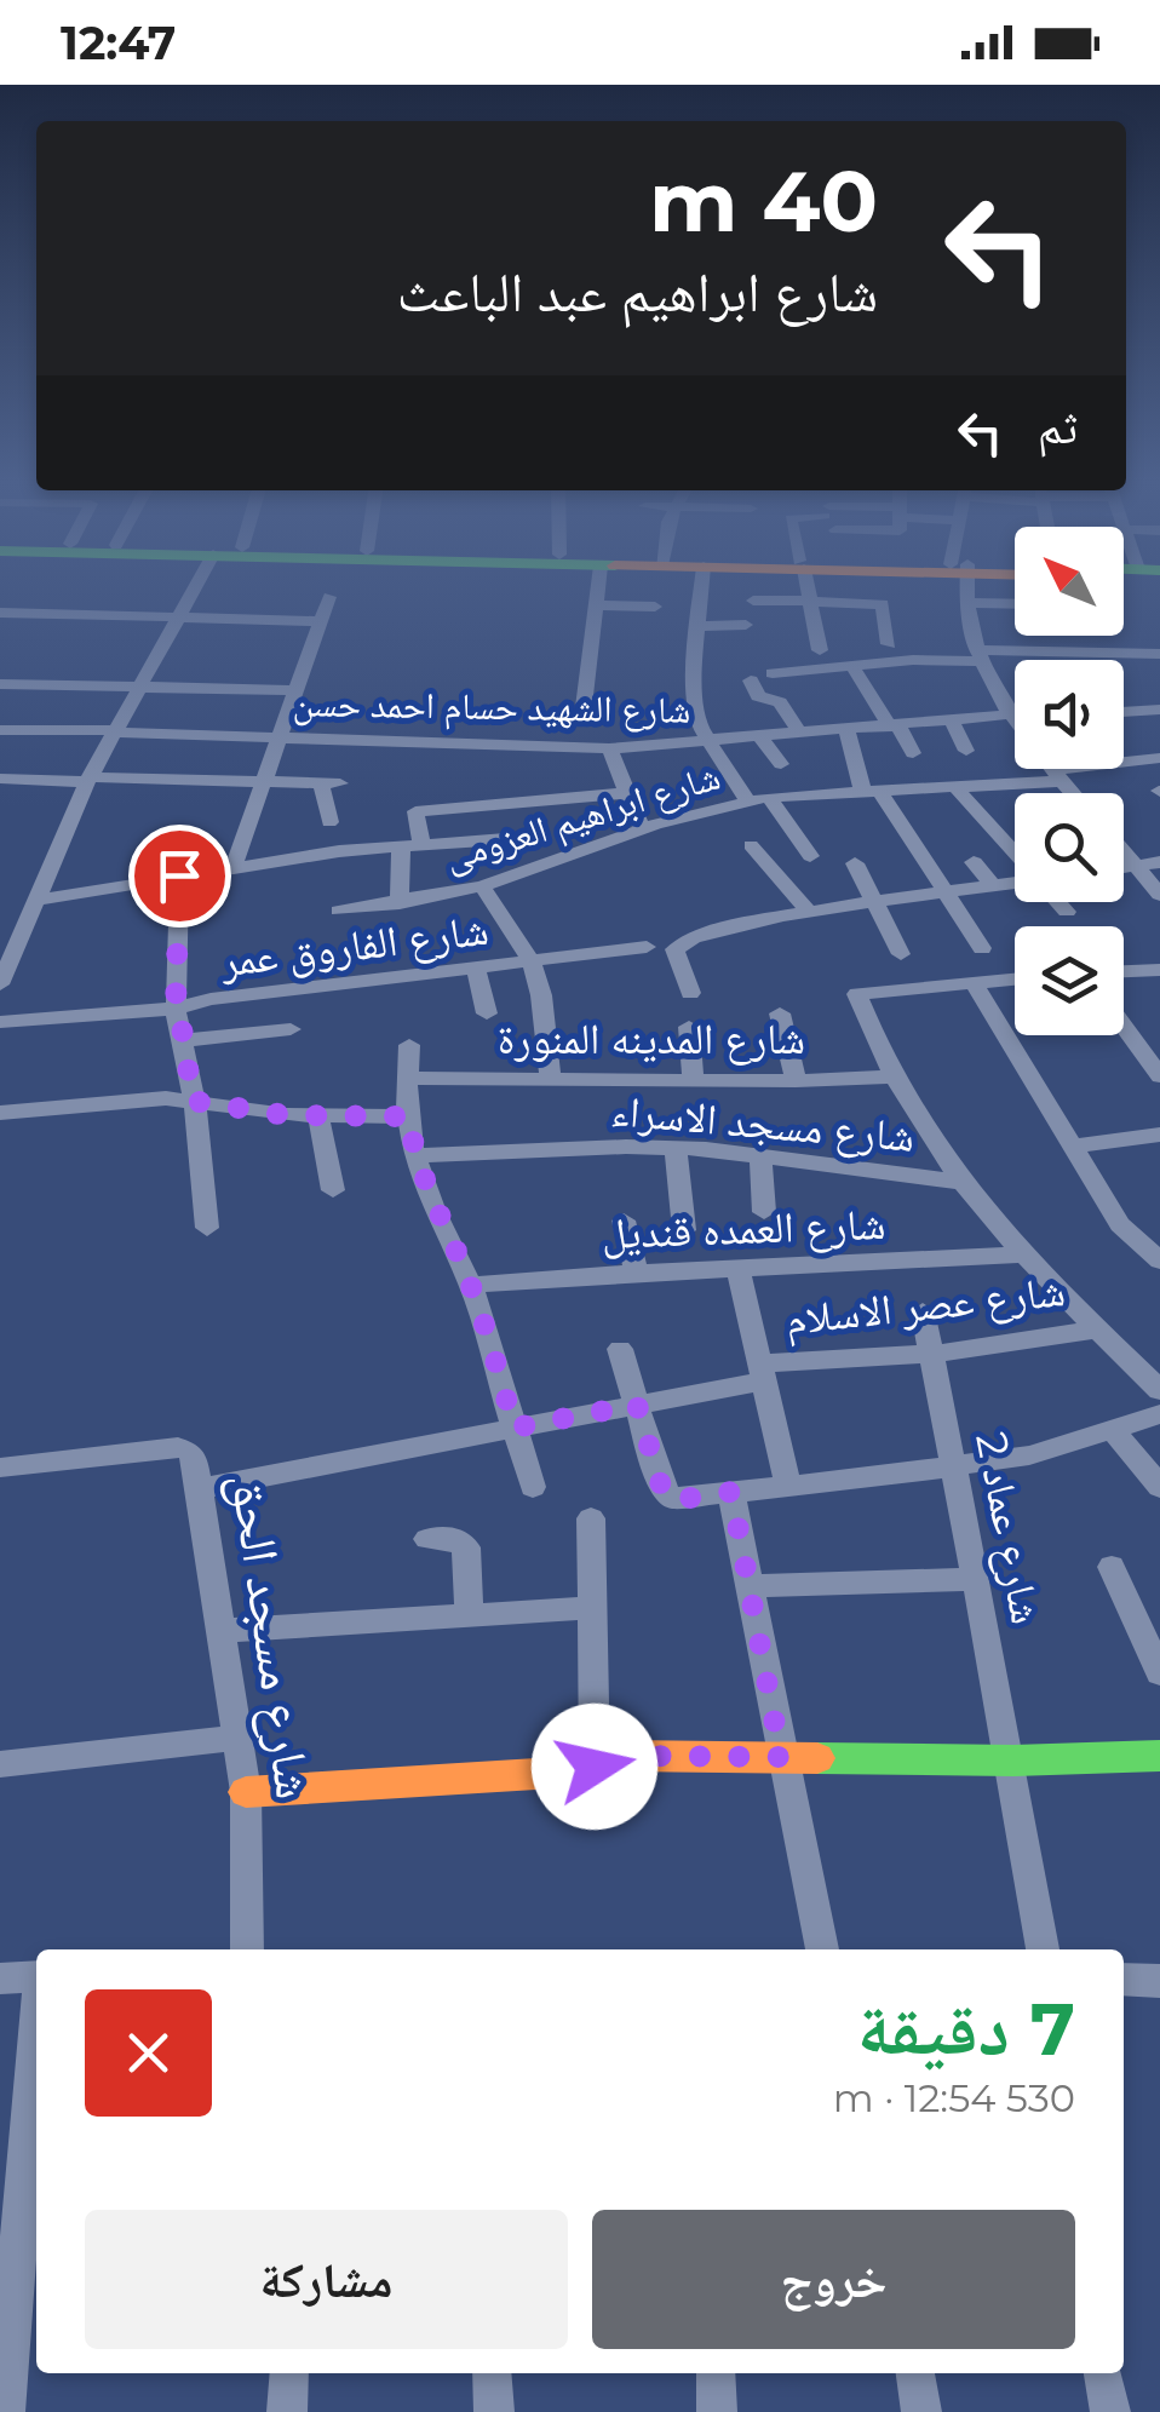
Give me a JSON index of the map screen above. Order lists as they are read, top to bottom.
{
  "streets": {
    "street": [
      "شارع الشهيد حسام احمد حسن",
      "شارع ابراهيم العزومى",
      "شارع الفاروق عمر",
      "شارع المدينه المنورة",
      "شارع مسجد الاسراء",
      "شارع العمده قنديل",
      "شارع عصر الاسلام",
      "شارع عماد 2",
      "شارع مسجد الحق"
    ]
  },
  "crossings": [
    ["شارع عصر الاسلام", "شارع عماد 2"],
    ["شارع عصر الاسلام", "شارع مسجد الحق"]
  ],
  "north": "top left",
  "page": {
    "status": "12:47",
    "turn": ["40 m", "شارع ابراهيم عبد الباعث"],
    "then": "ثم",
    "heading": ["7 دقيقة", "530 m · 12:54"],
    "buttons": ["خروج", "مشاركة"]
  }
}
